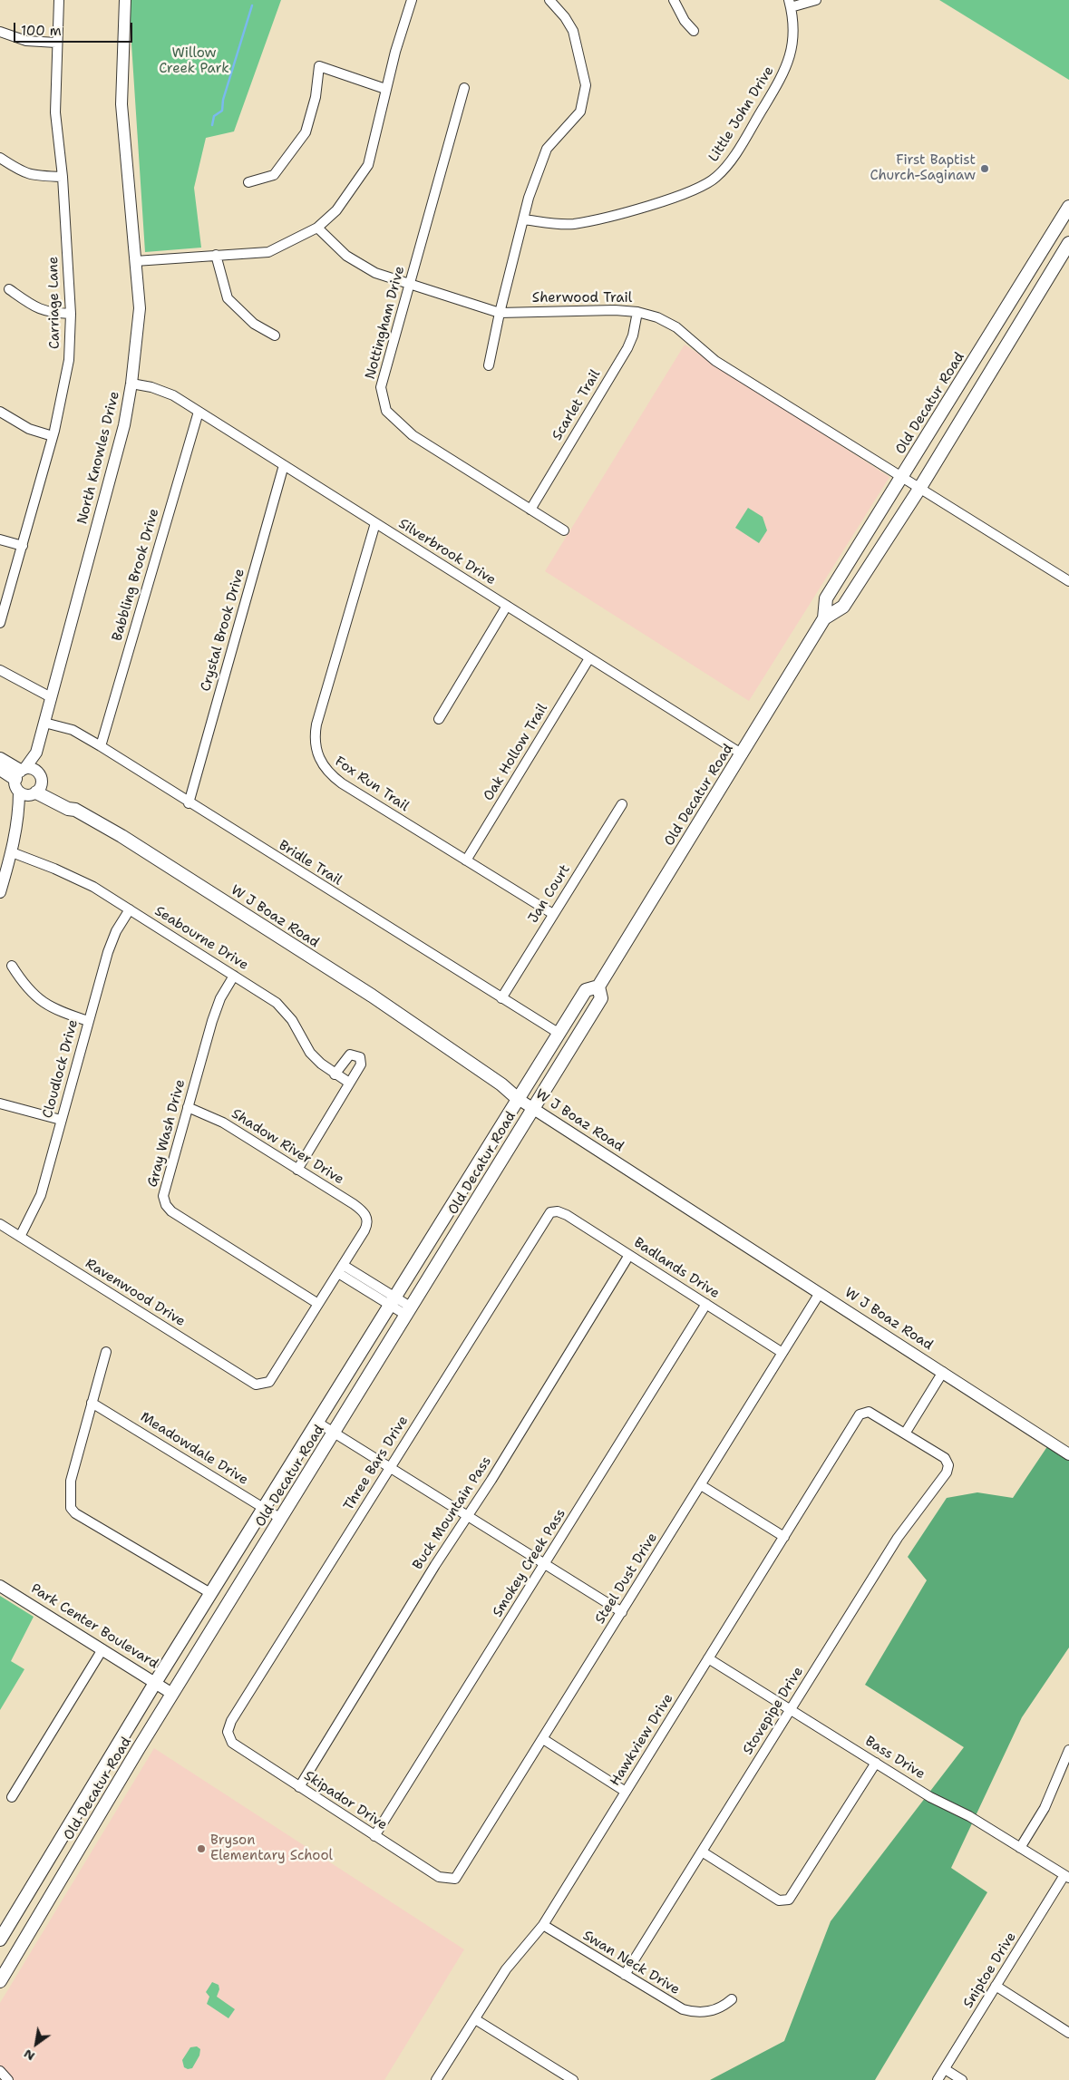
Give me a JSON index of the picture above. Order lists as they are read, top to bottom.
{
  "streets": {
    "main road": ["Old Decatur Road", "W J Boaz Road"],
    "street": [
      "Little John Drive",
      "Sherwood Trail",
      "Carriage Lane",
      "Nottingham Drive",
      "Scarlet Trail",
      "North Knowles Drive",
      "Silverbrook Drive",
      "Babbling Brook Drive",
      "Crystal Brook Drive",
      "Oak Hollow Trail",
      "Fox Run Trail",
      "Bridle Trail",
      "Jan Court",
      "Seabourne Drive",
      "Cloudlock Drive",
      "Gray Wash Drive",
      "Shadow River Drive",
      "Badlands Drive",
      "Ravenwood Drive",
      "Meadowdale Drive",
      "Three Bars Drive",
      "Buck Mountain Pass",
      "Smokey Creek Pass",
      "Steel Dust Drive",
      "Park Center Boulevard",
      "Stovepipe Drive",
      "Hawkview Drive",
      "Bass Drive",
      "Skipador Drive",
      "Swan Neck Drive",
      "Sniptoe Drive"
    ]
  },
  "crossings": [
    ["Sherwood Trail", "Nottingham Drive"],
    ["Sherwood Trail", "Old Decatur Road"],
    ["Sherwood Trail", "Scarlet Trail"],
    ["Nottingham Drive", "Scarlet Trail"],
    ["Old Decatur Road", "Silverbrook Drive"],
    ["Old Decatur Road", "Bridle Trail"],
    ["Old Decatur Road", "W J Boaz Road"],
    ["Old Decatur Road", "Meadowdale Drive"],
    ["Old Decatur Road", "Park Center Boulevard"],
    ["North Knowles Drive", "Silverbrook Drive"],
    ["North Knowles Drive", "Bridle Trail"],
    ["North Knowles Drive", "W J Boaz Road"],
    ["Silverbrook Drive", "Babbling Brook Drive"],
    ["Silverbrook Drive", "Crystal Brook Drive"],
    ["Silverbrook Drive", "Oak Hollow Trail"],
    ["Silverbrook Drive", "Fox Run Trail"],
    ["Babbling Brook Drive", "Bridle Trail"],
    ["Crystal Brook Drive", "Bridle Trail"],
    ["Oak Hollow Trail", "Fox Run Trail"],
    ["Fox Run Trail", "Jan Court"],
    ["Bridle Trail", "Jan Court"],
    ["W J Boaz Road", "Steel Dust Drive"],
    ["Seabourne Drive", "Cloudlock Drive"],
    ["Seabourne Drive", "Gray Wash Drive"],
    ["Cloudlock Drive", "Ravenwood Drive"],
    ["Gray Wash Drive", "Shadow River Drive"],
    ["Gray Wash Drive", "Ravenwood Drive"],
    ["Badlands Drive", "Three Bars Drive"],
    ["Badlands Drive", "Buck Mountain Pass"],
    ["Badlands Drive", "Smokey Creek Pass"],
    ["Badlands Drive", "Steel Dust Drive"],
    ["Three Bars Drive", "Skipador Drive"],
    ["Buck Mountain Pass", "Skipador Drive"],
    ["Smokey Creek Pass", "Skipador Drive"],
    ["Steel Dust Drive", "Skipador Drive"],
    ["Stovepipe Drive", "Hawkview Drive"],
    ["Stovepipe Drive", "Bass Drive"],
    ["Stovepipe Drive", "Swan Neck Drive"],
    ["Hawkview Drive", "Bass Drive"],
    ["Hawkview Drive", "Swan Neck Drive"],
    ["Bass Drive", "Sniptoe Drive"]
  ],
  "parks": ["Willow Creek Park"],
  "places": ["First Baptist Church-Saginaw", "Bryson Elementary School"],
  "scale_bar": "100 m",
  "north": "bottom left"
}
